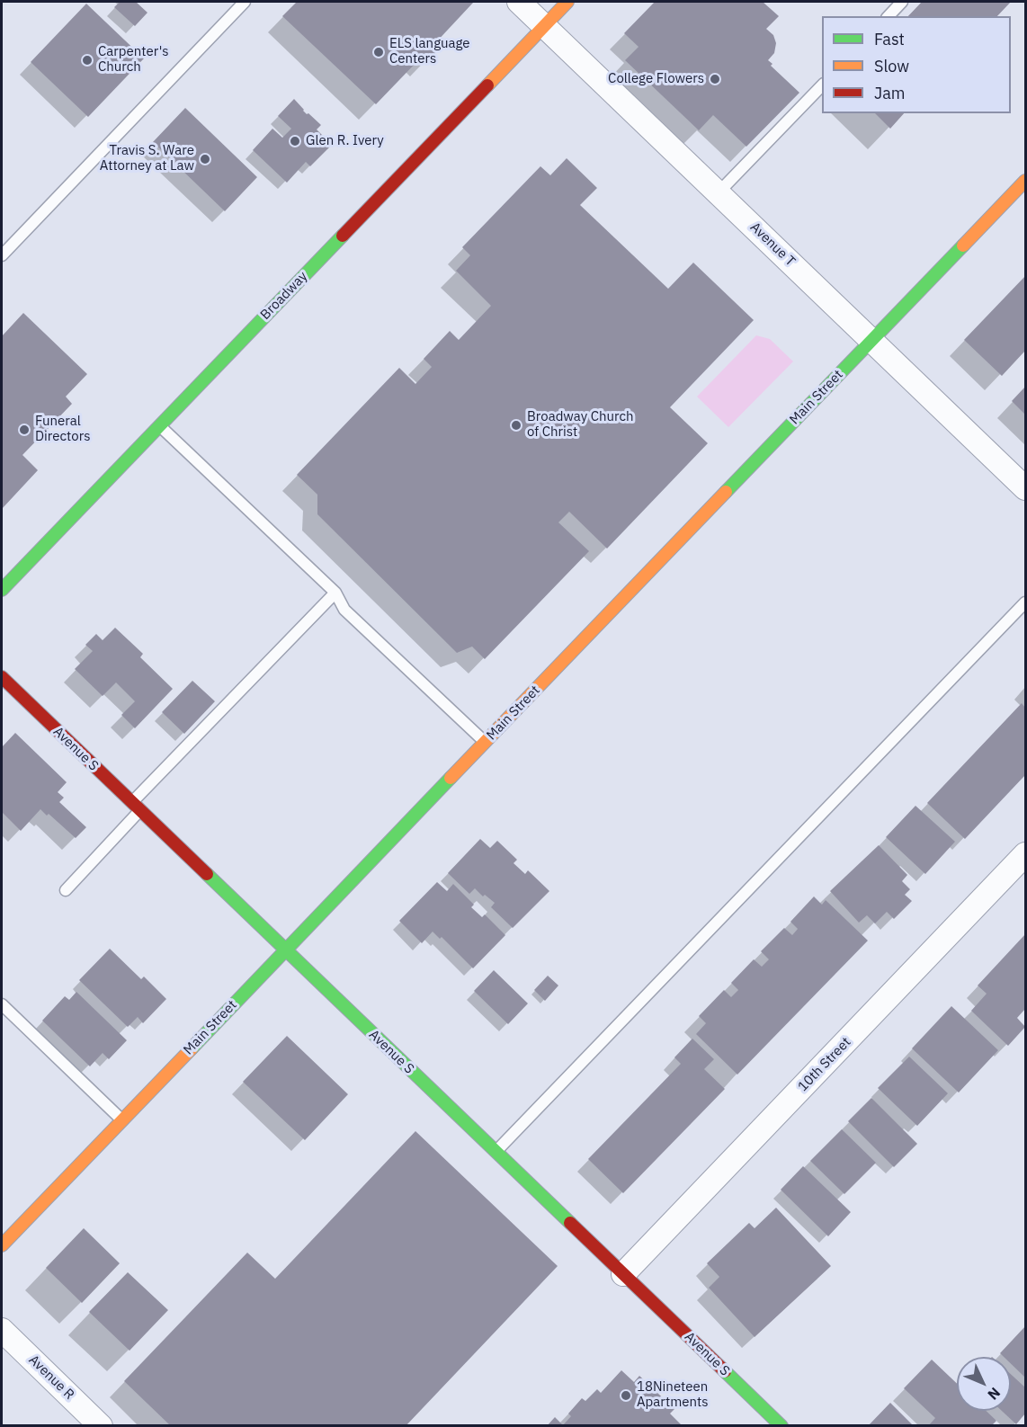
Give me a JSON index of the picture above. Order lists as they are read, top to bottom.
{
  "streets": {
    "street": [
      "Avenue T",
      "Broadway",
      "Main Street",
      "Avenue S",
      "10th Street",
      "Avenue R"
    ]
  },
  "crossings": [
    ["Avenue T", "Broadway"],
    ["Avenue T", "Main Street"],
    ["Main Street", "Avenue S"],
    ["Avenue S", "10th Street"]
  ],
  "places": [
    "ELS language Centers",
    "Carpenter's Church",
    "College Flowers",
    "Glen R. Ivery",
    "Travis S. Ware Attorney at Law",
    "Broadway Church of Christ",
    "Funeral Directors",
    "18Nineteen Apartments"
  ],
  "legend": ["Fast", "Slow", "Jam"],
  "north": "bottom right"
}
